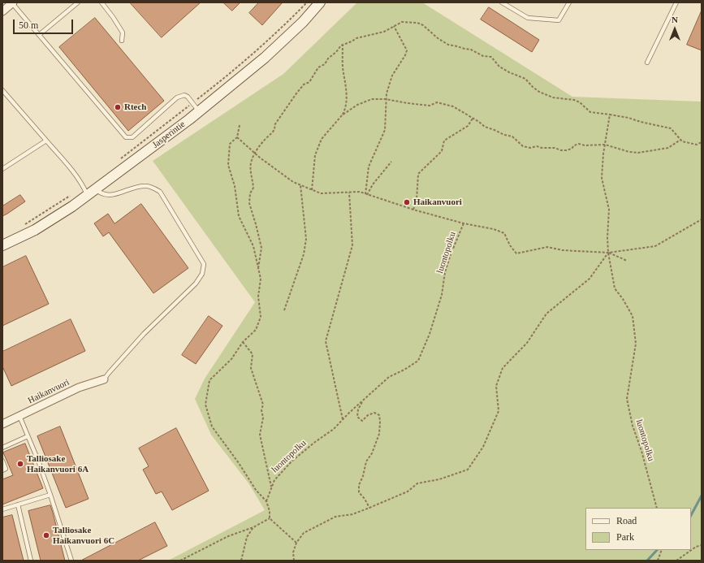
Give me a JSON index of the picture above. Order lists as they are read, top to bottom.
{
  "streets": {
    "main road": ["Jasperintie"],
    "street": ["Haikanvuori"],
    "path": ["luontopolku"]
  },
  "places": [
    "Rtech",
    "Haikanvuori",
    "Talliosake Haikanvuori 6A",
    "Talliosake Haikanvuori 6C"
  ],
  "legend": ["Road", "Park"],
  "scale_bar": "50 m",
  "north": "top"
}
